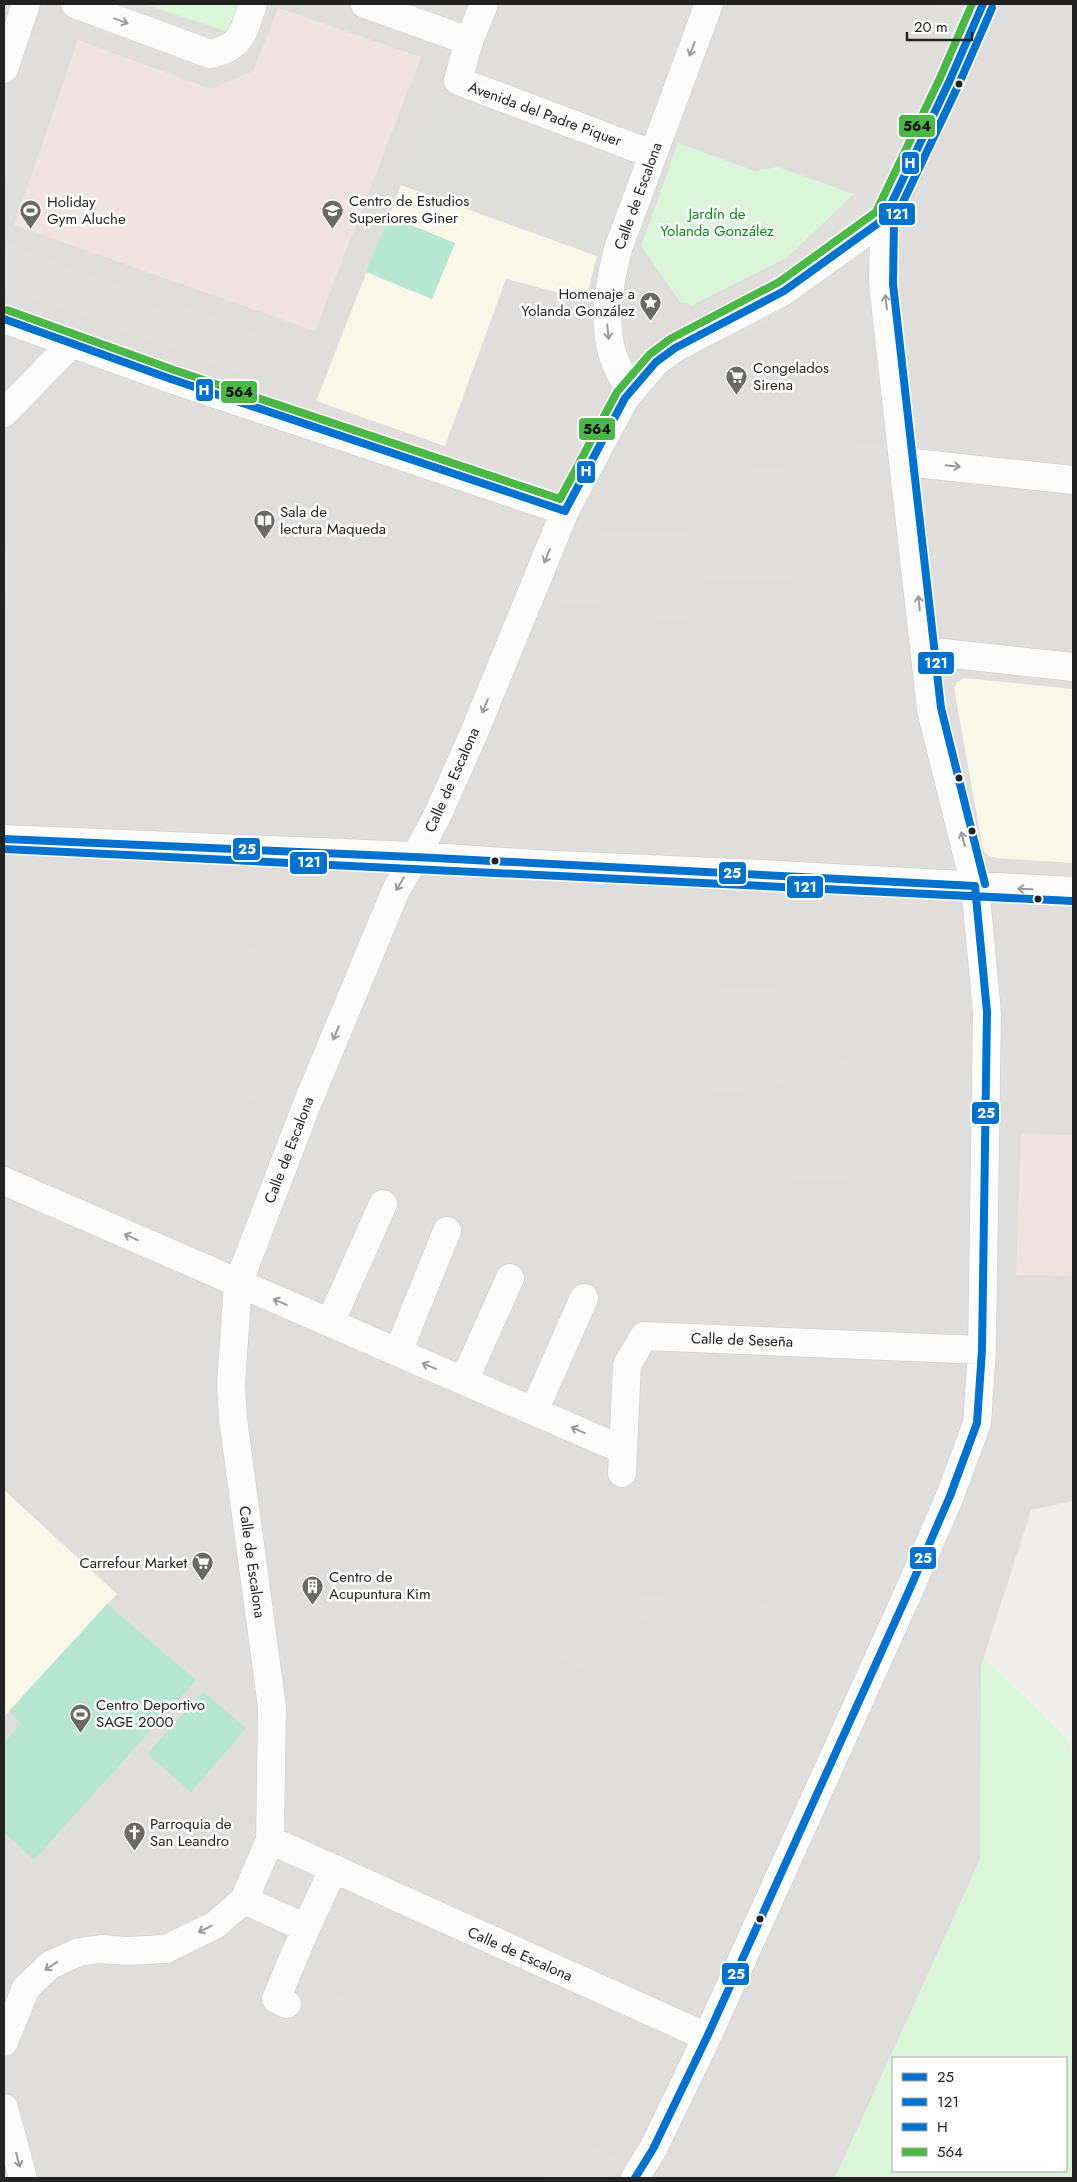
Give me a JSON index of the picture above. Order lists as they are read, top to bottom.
{
  "streets": {
    "street": ["Avenida del Padre Piquer", "Calle de Escalona", "Calle de Seseña"]
  },
  "crossings": [
    ["Avenida del Padre Piquer", "Calle de Escalona"]
  ],
  "one_way": ["Calle de Escalona"],
  "parks": ["Jardín de Yolanda González"],
  "places": {
    "school or university": ["Centro de Estudios Superiores Giner"],
    "sports": ["Holiday Gym Aluche", "Centro Deportivo SAGE 2000"],
    "place": ["Homenaje a Yolanda González"],
    "supermarket": ["Congelados Sirena", "Carrefour Market"],
    "library": ["Sala de lectura Maqueda"],
    "building": ["Centro de Acupuntura Kim"],
    "church": ["Parroquia de San Leandro"]
  },
  "lines": [
    "transit line H",
    "transit line 564",
    "transit line 121",
    "transit line 25"
  ],
  "legend": [
    "25",
    "121",
    "H",
    "564"
  ],
  "scale_bar": "20 m"
}
